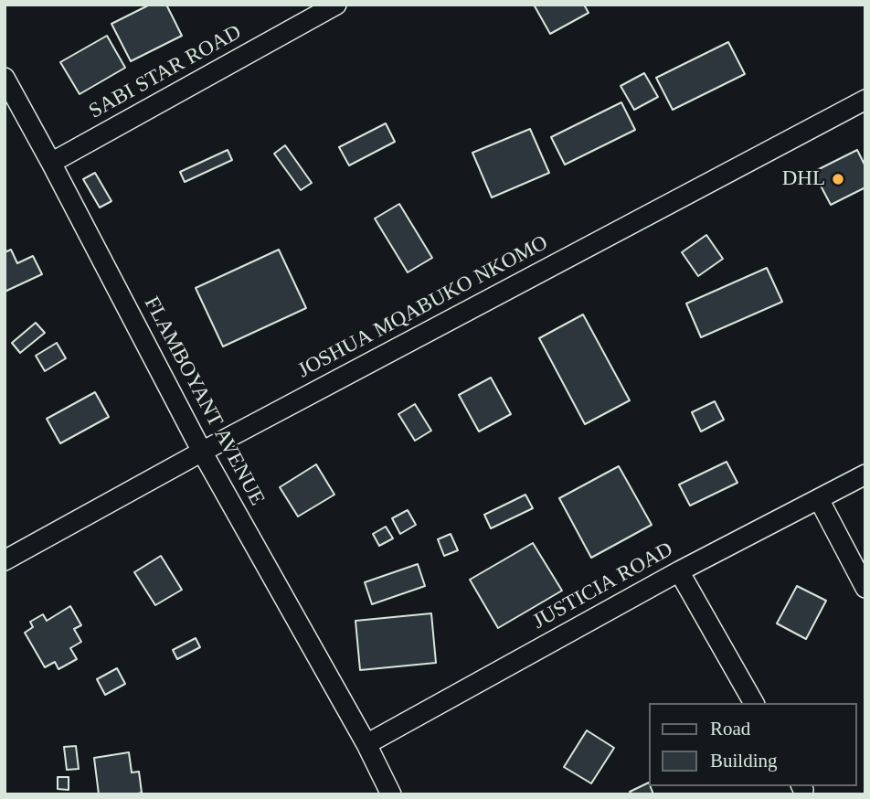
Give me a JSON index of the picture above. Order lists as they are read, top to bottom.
{
  "streets": {
    "street": [
      "SABI STAR ROAD",
      "JOSHUA MQABUKO NKOMO",
      "FLAMBOYANT AVENUE",
      "JUSTICIA ROAD"
    ]
  },
  "crossings": [
    ["SABI STAR ROAD", "FLAMBOYANT AVENUE"],
    ["JOSHUA MQABUKO NKOMO", "FLAMBOYANT AVENUE"],
    ["FLAMBOYANT AVENUE", "JUSTICIA ROAD"]
  ],
  "places": ["DHL"],
  "legend": ["Road", "Building"]
}
